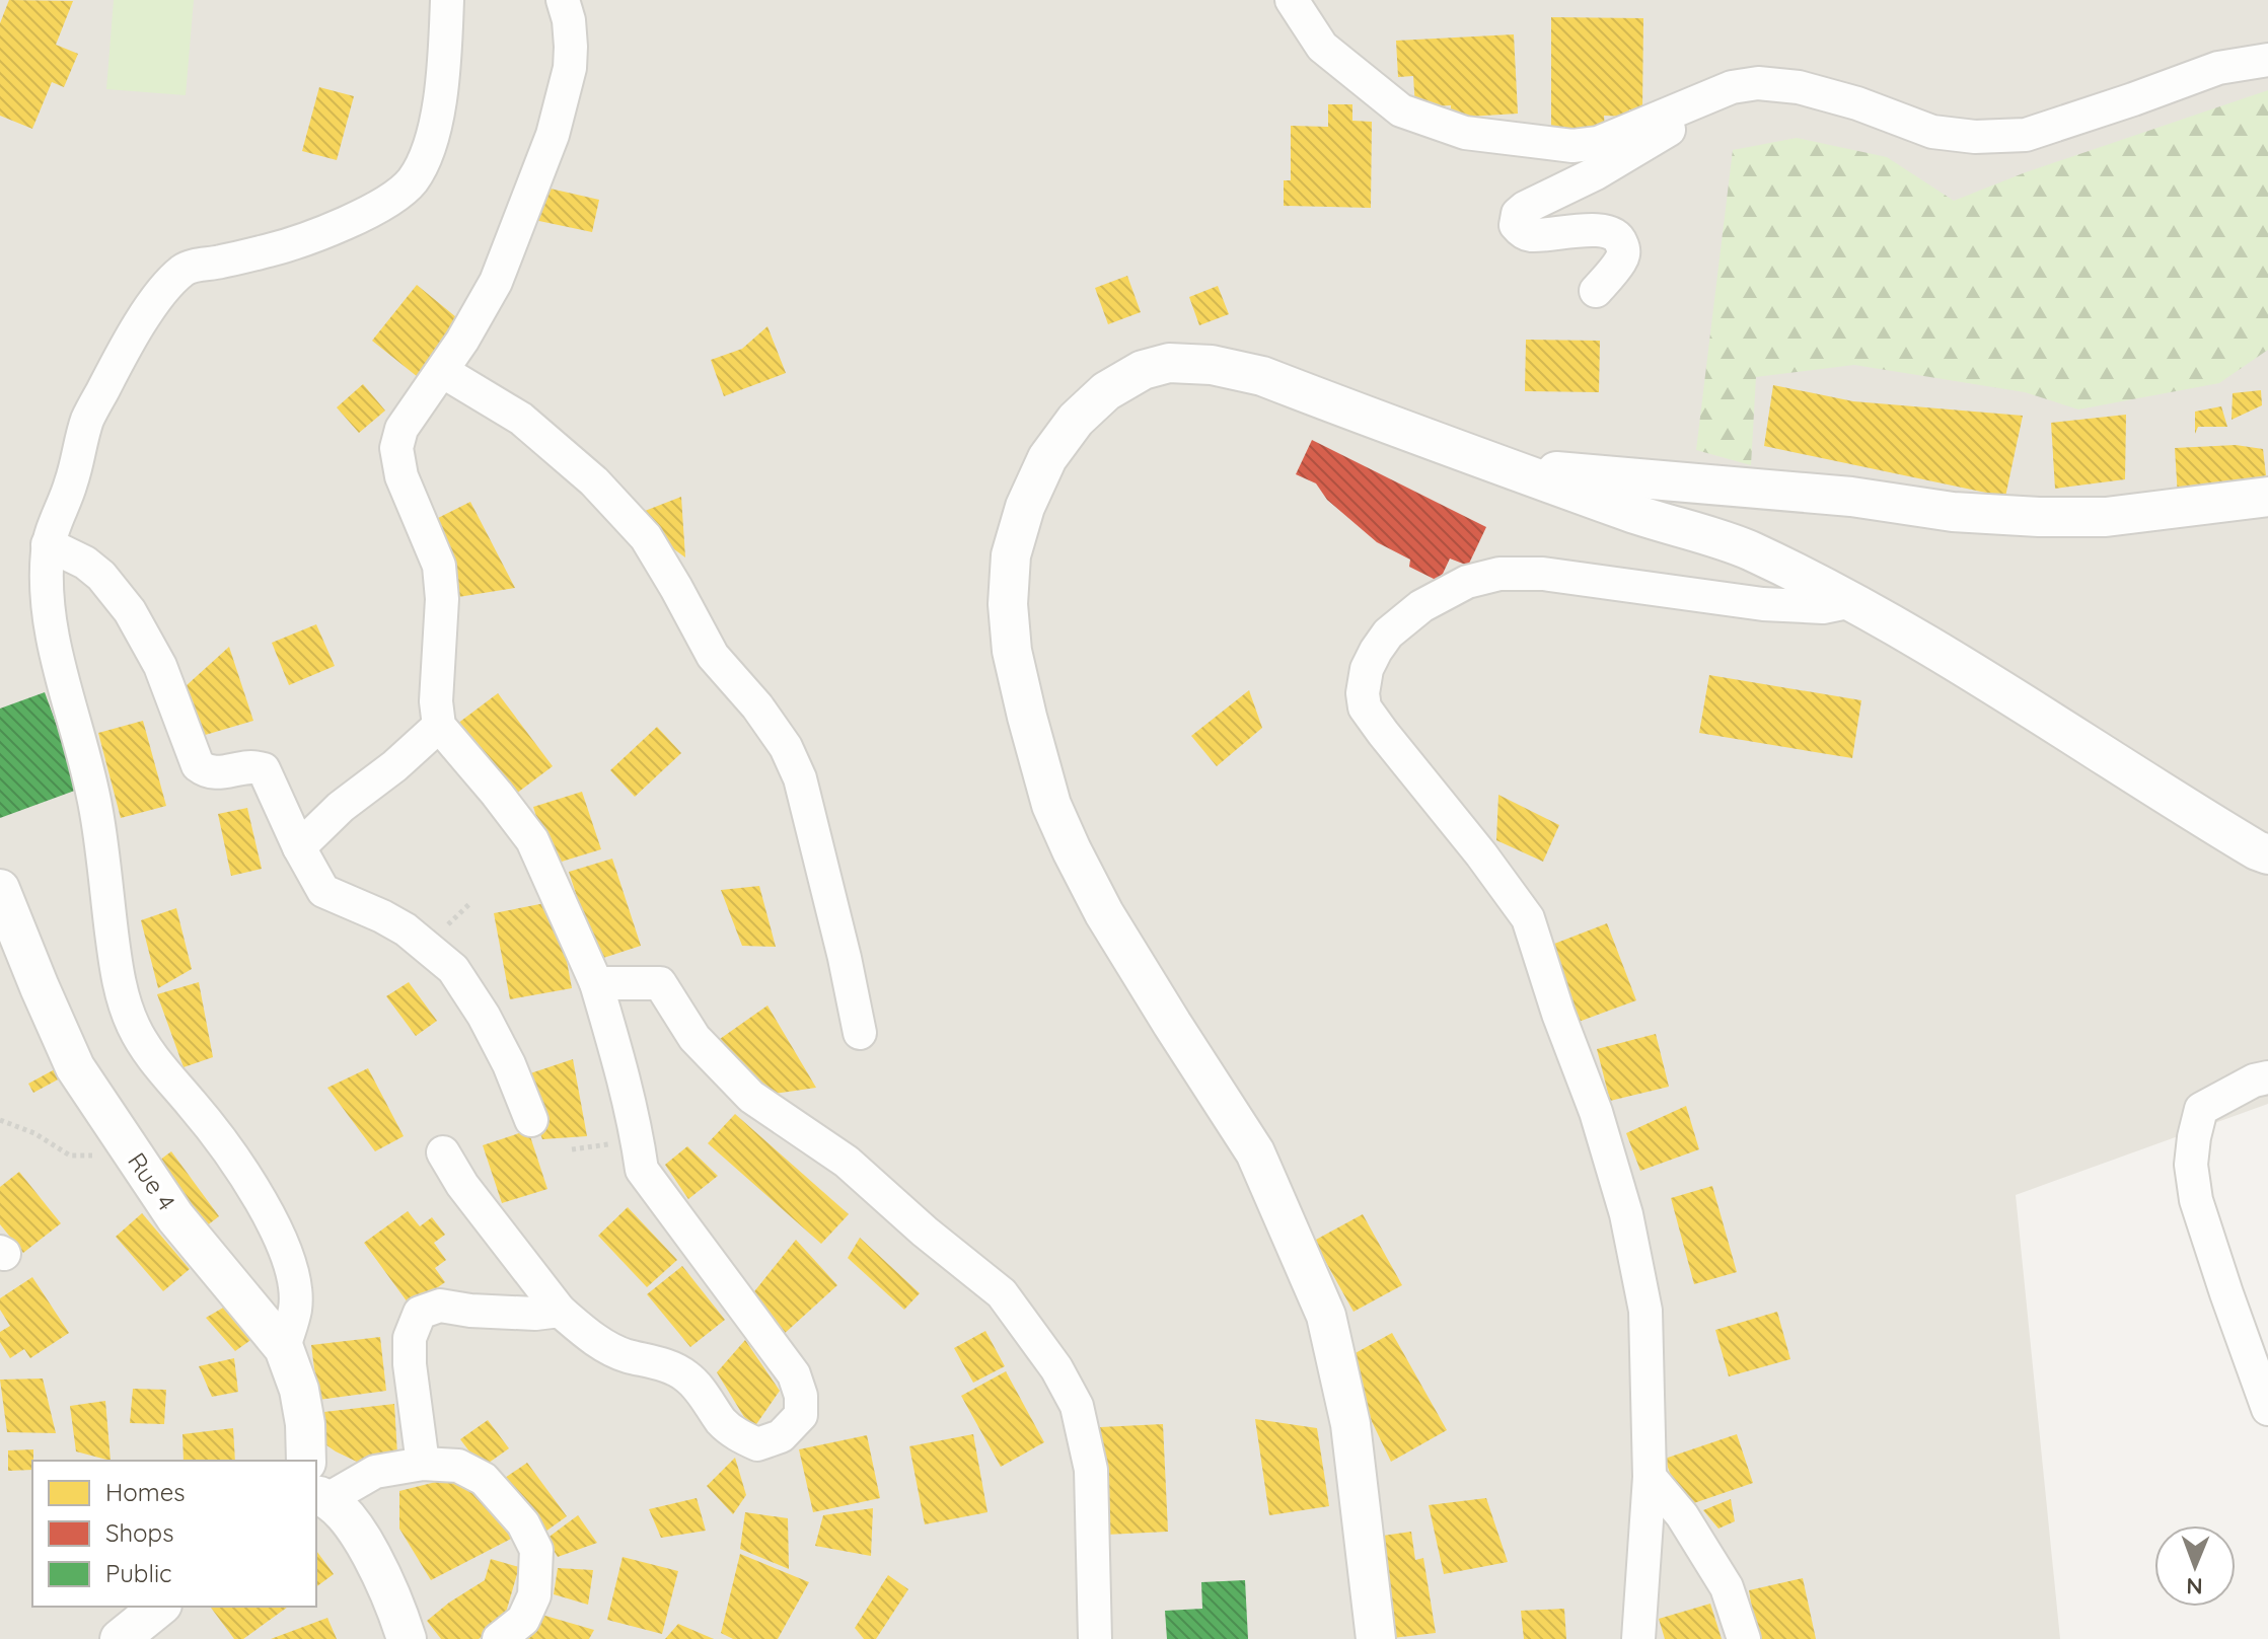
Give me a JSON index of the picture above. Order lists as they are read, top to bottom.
{
  "streets": {
    "street": ["Rue 4"]
  },
  "legend": ["Homes", "Shops", "Public"],
  "north": "bottom"
}
